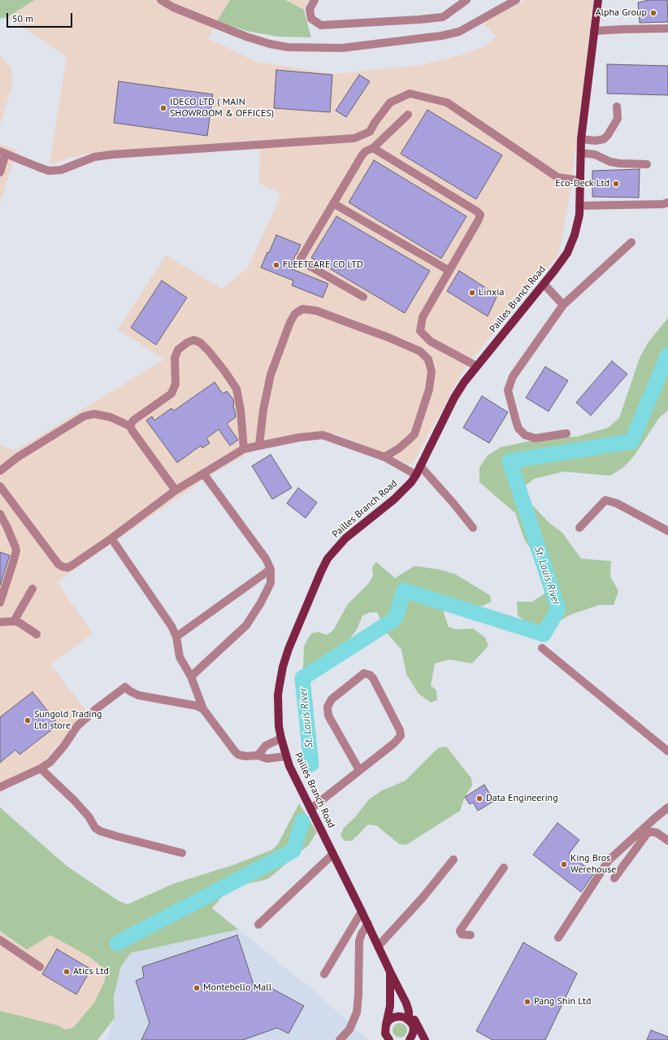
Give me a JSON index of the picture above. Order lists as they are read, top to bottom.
{
  "streets": {
    "main road": ["Pailles Branch Road"]
  },
  "water": ["St. Louis River"],
  "places": [
    "Alpha Group",
    "IDECO LTD ( MAIN SHOWROOM & OFFICES)",
    "Eco-Deck Ltd",
    "FLEETCARE CO LTD",
    "Linxia",
    "Sungold Trading Ltd store",
    "Data Engineering",
    "King Bros Werehouse",
    "Atics Ltd",
    "Montebello Mall",
    "Pang Shin Ltd"
  ],
  "scale_bar": "50 m"
}
